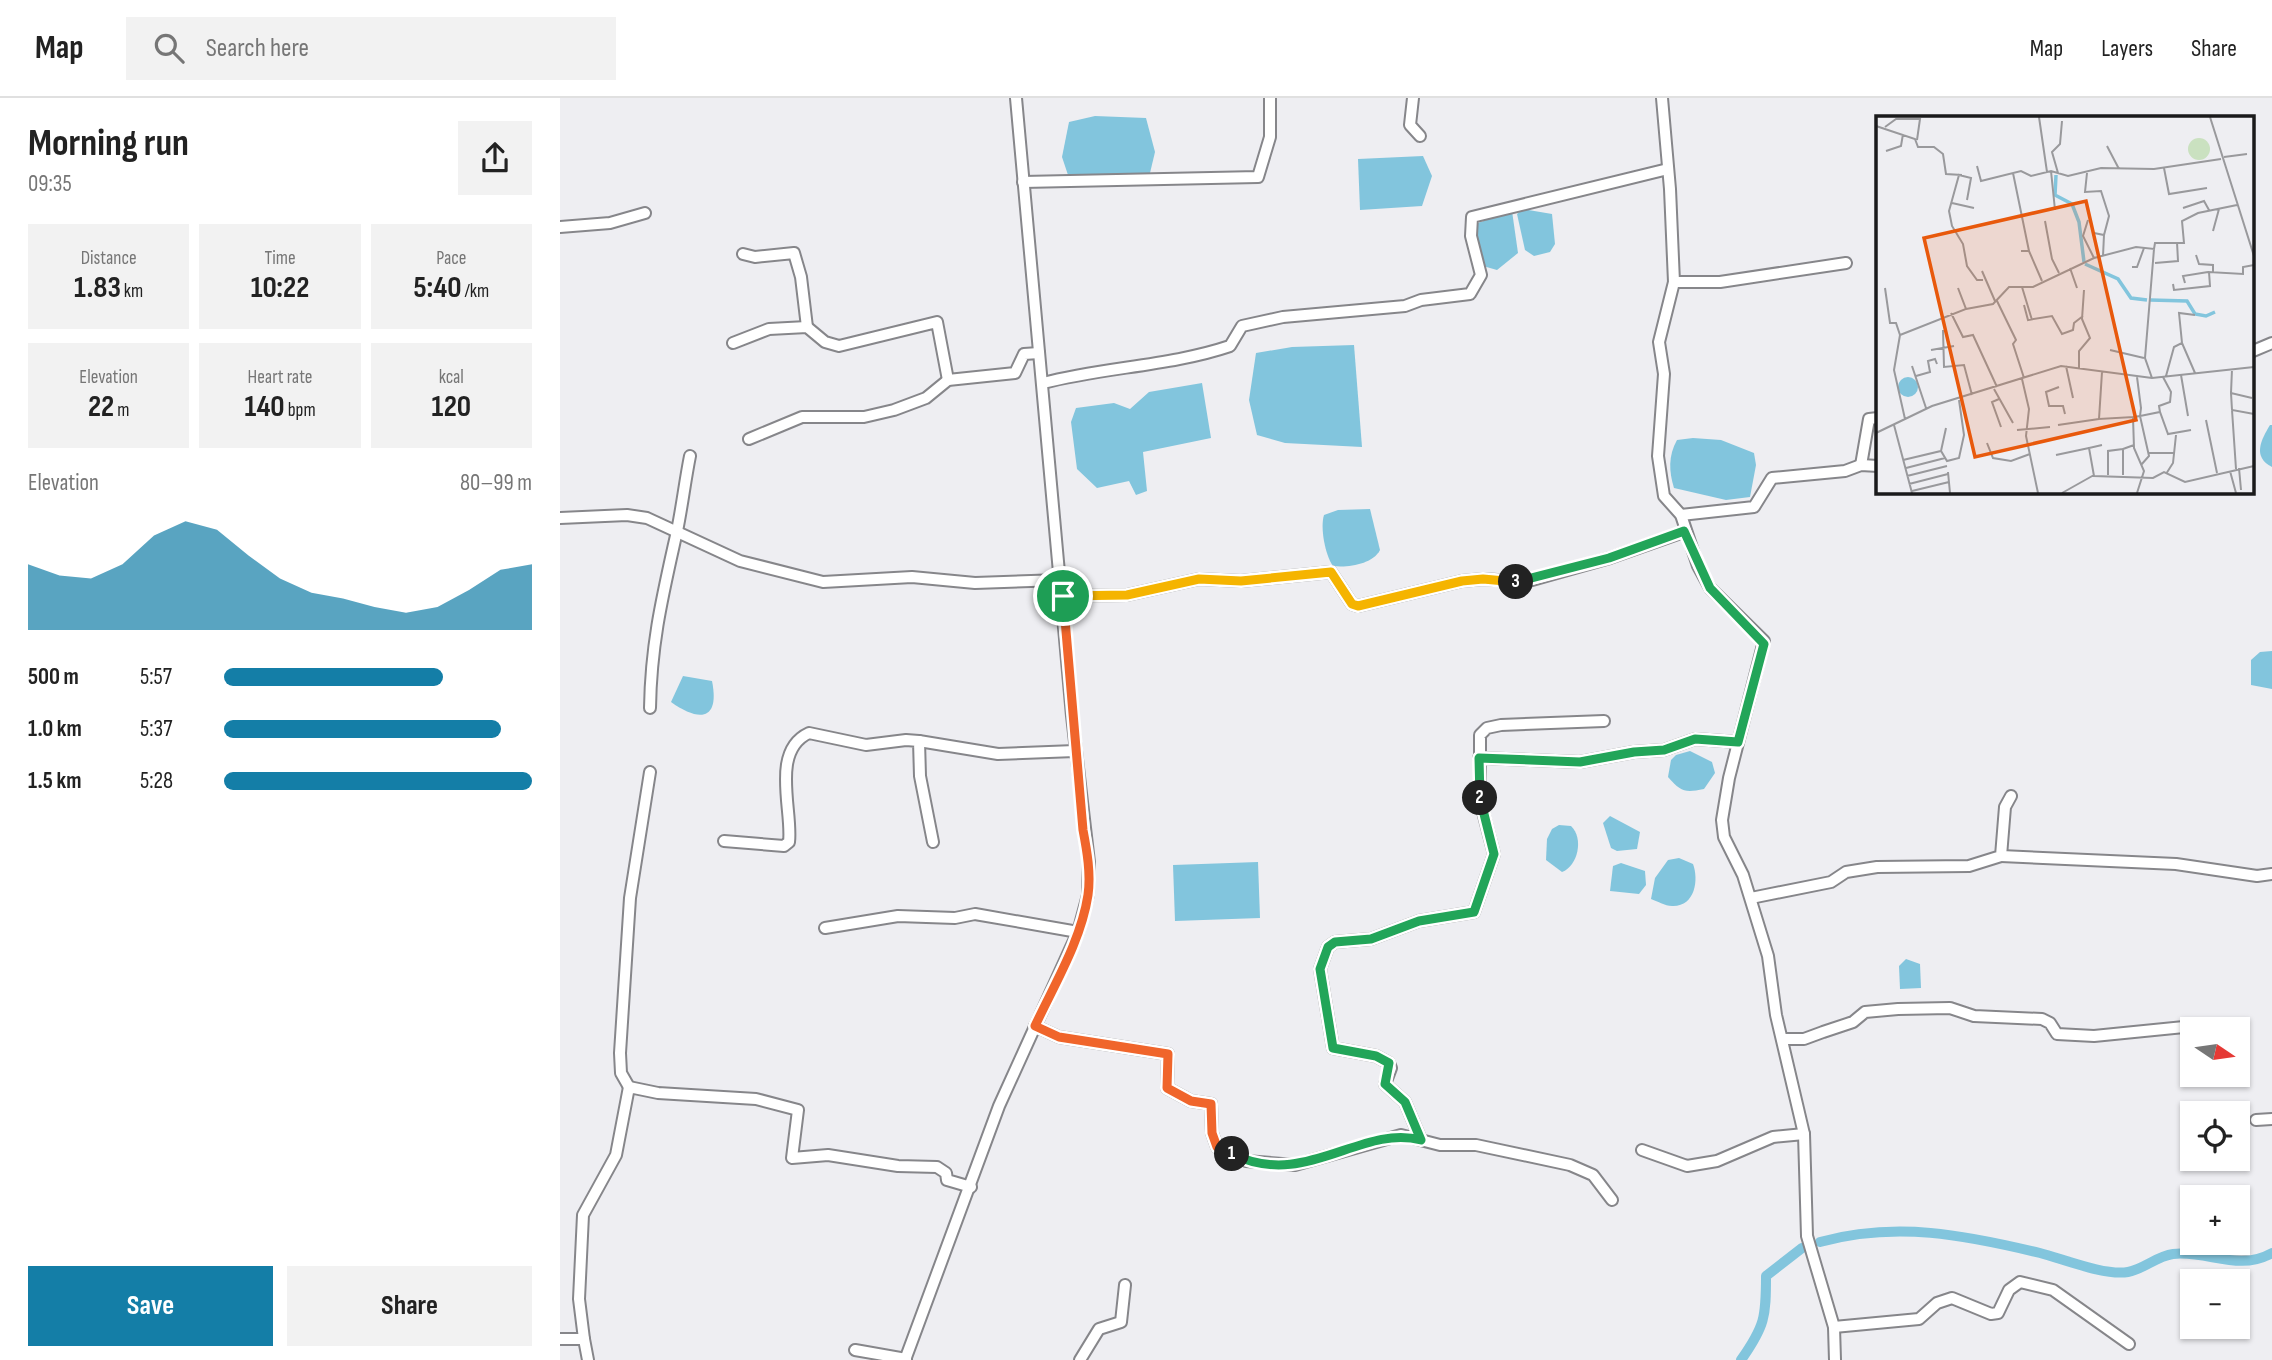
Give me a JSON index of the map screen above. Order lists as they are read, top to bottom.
{
  "north": "right",
  "page": {
    "header": "Map",
    "search": "Search here",
    "nav": ["Map", "Layers", "Share"],
    "heading": ["Morning run", "09:35"],
    "stats": [
      ["Distance", "1.83 km"],
      ["Time", "10:22"],
      ["Pace", "5:40 /km"],
      ["Elevation", "22 m"],
      ["Heart rate", "140 bpm"],
      ["kcal", "120"]
    ],
    "chart": ["Elevation", "80–99 m"],
    "pins": ["3", "2", "1"],
    "list": [
      {
        "name": "500 m",
        "note": "5:57"
      },
      {
        "name": "1.0 km",
        "note": "5:37"
      },
      {
        "name": "1.5 km",
        "note": "5:28"
      }
    ],
    "map_buttons": ["+", "−"],
    "buttons": ["Save", "Share"]
  }
}
